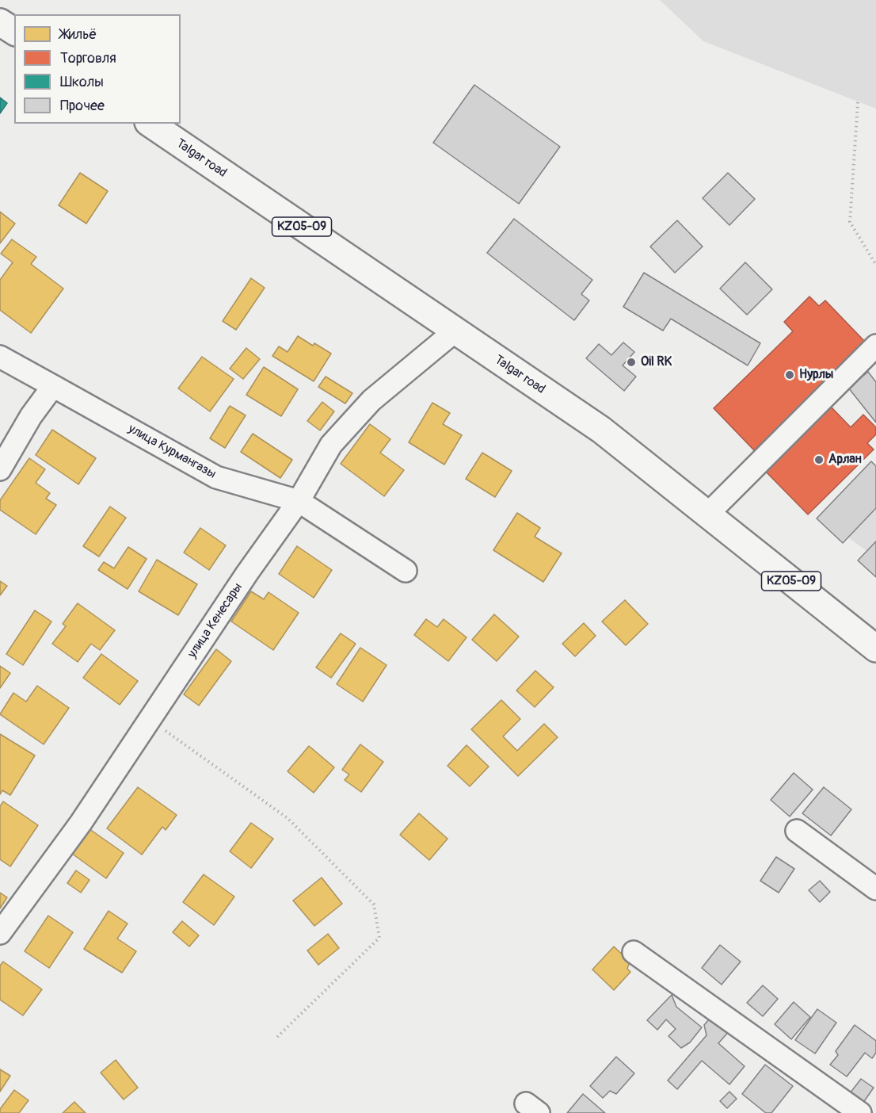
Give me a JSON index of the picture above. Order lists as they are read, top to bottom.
{
  "streets": {
    "main road": ["Talgar road", "KZ05-09"],
    "street": ["улица Курмангазы", "улица Кенесары"]
  },
  "crossings": [
    ["Talgar road", "улица Кенесары"],
    ["улица Курмангазы", "улица Кенесары"]
  ],
  "places": ["Oil RK", "Нурлы", "Арлан"],
  "legend": [
    "Жильё",
    "Торговля",
    "Школы",
    "Прочее"
  ]
}
